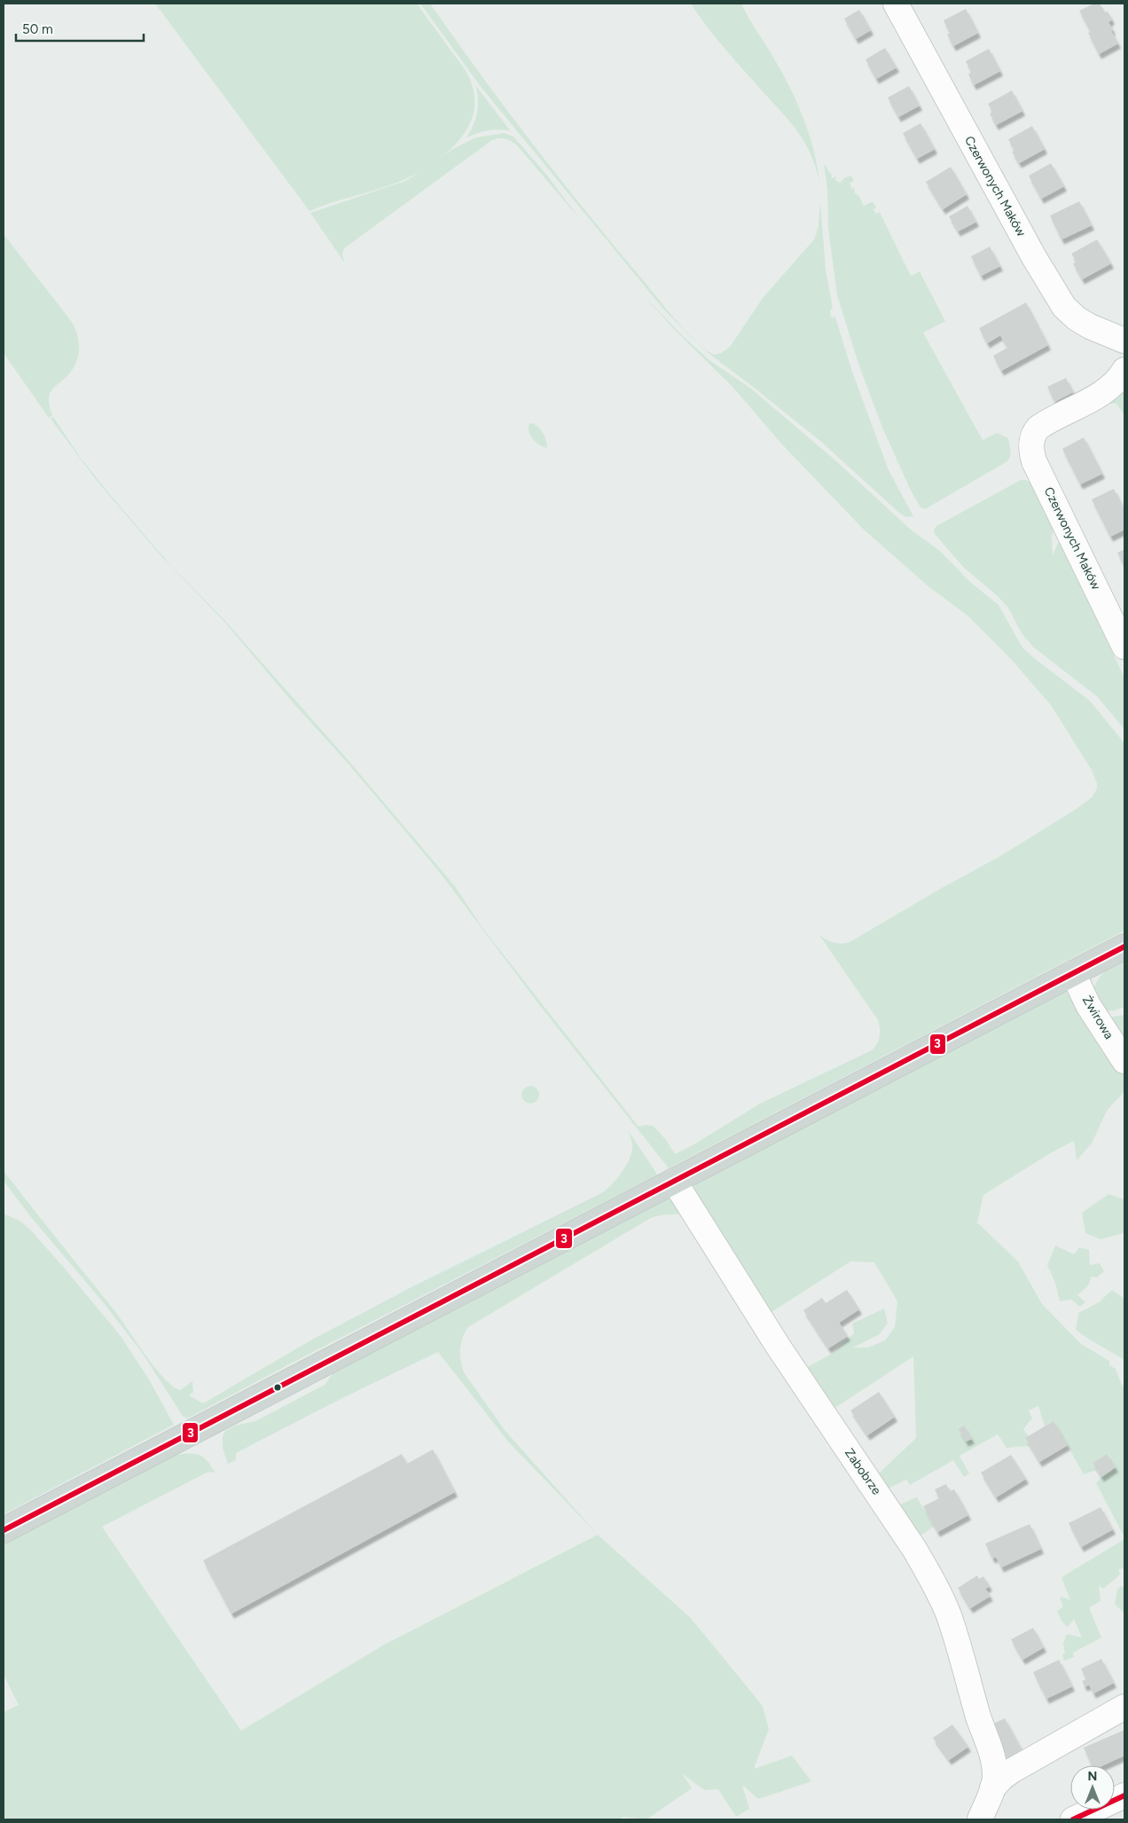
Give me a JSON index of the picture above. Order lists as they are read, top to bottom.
{
  "streets": {
    "street": ["Czerwonych Maków", "Żwirowa", "Zabobrze"]
  },
  "lines": ["transit line 3"],
  "scale_bar": "50 m",
  "north": "top"
}
